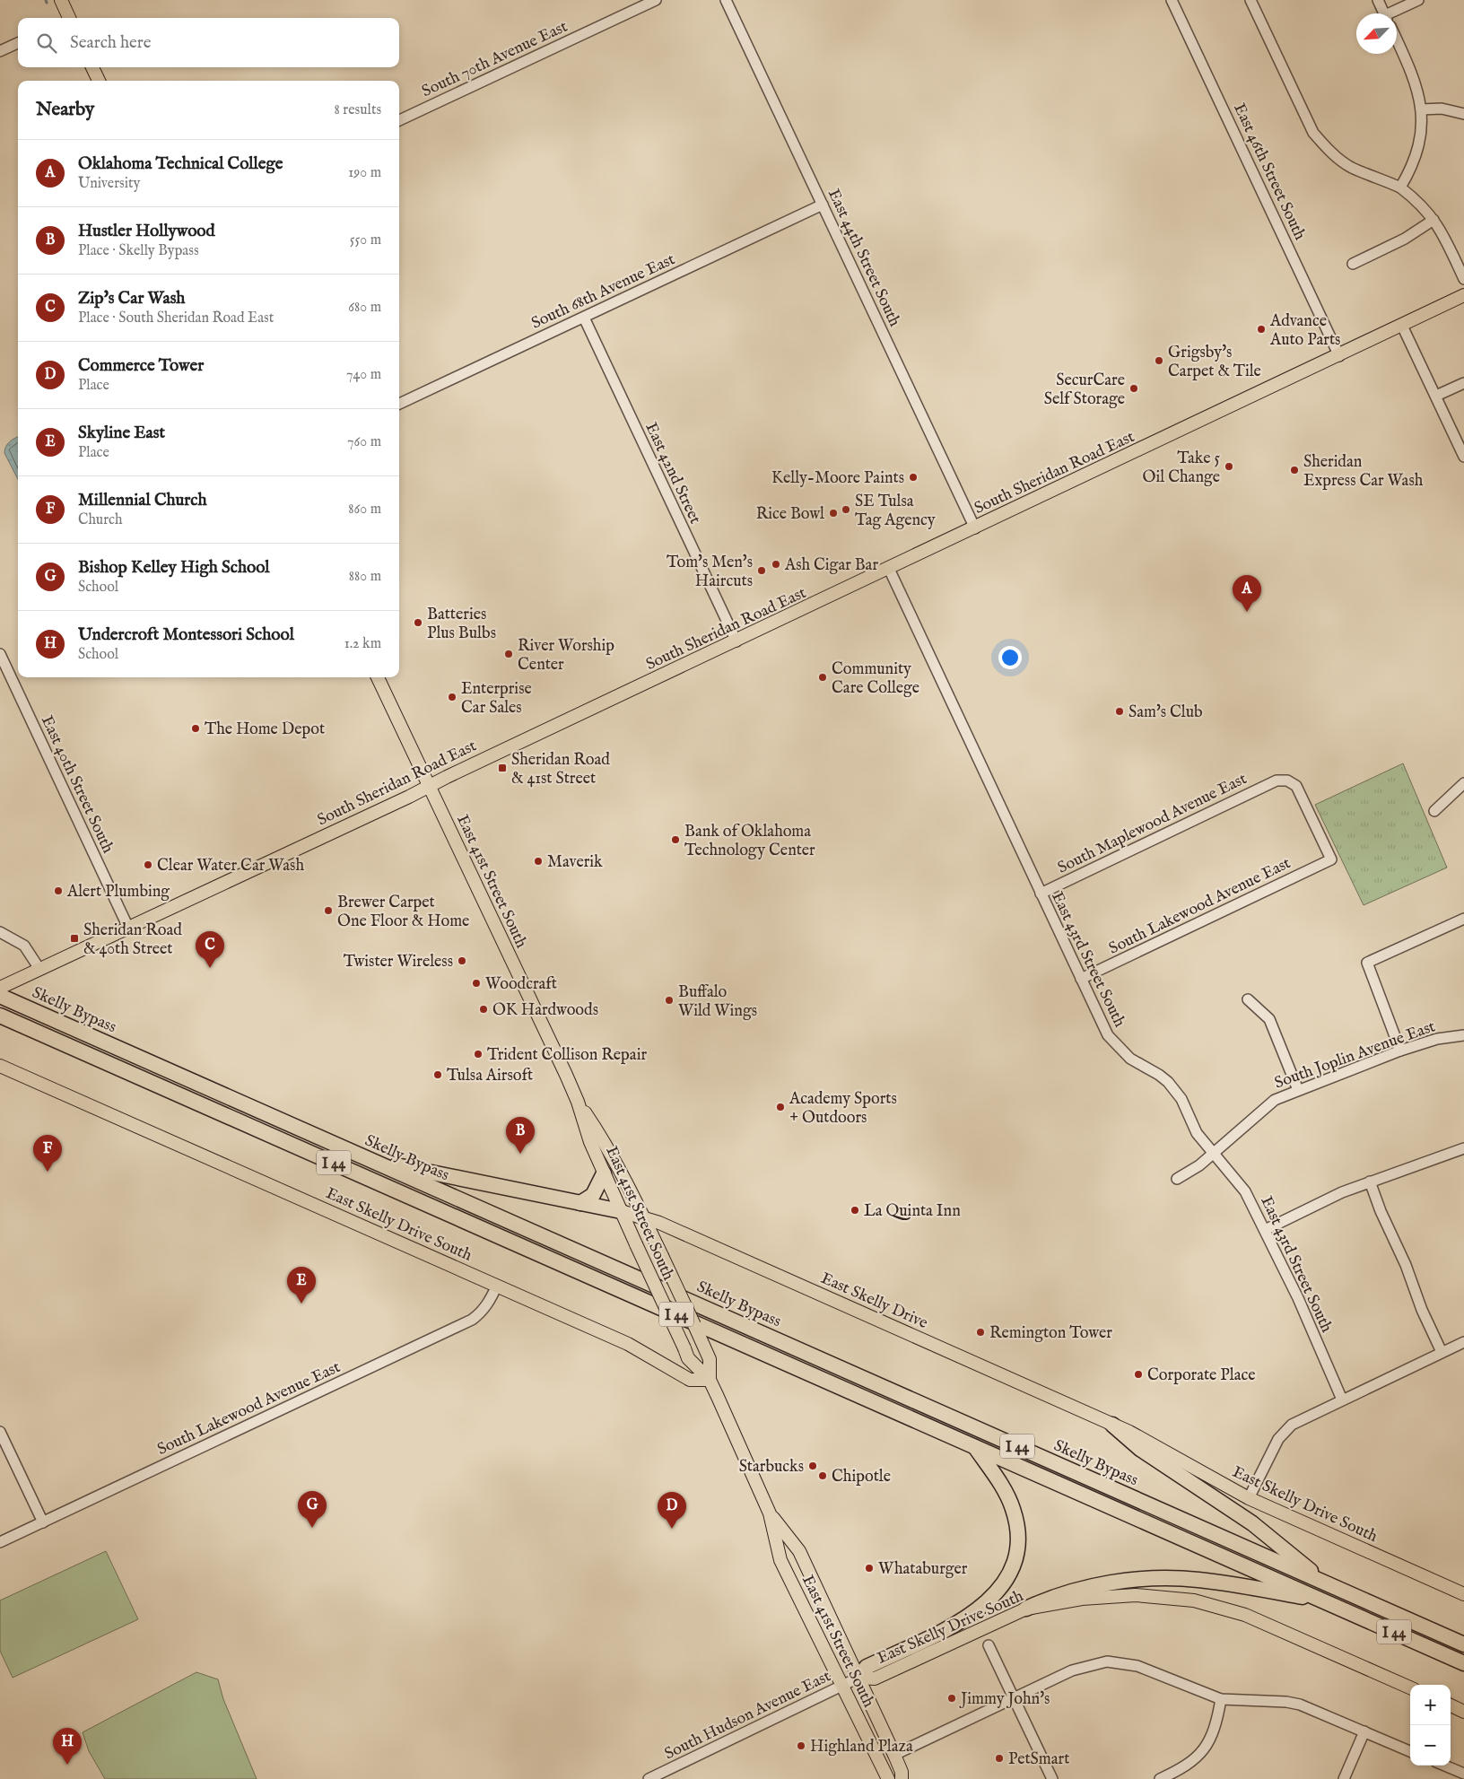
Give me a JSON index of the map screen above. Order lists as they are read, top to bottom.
{
  "streets": {
    "highway": ["Skelly Bypass", "I 44"],
    "main road": [
      "South Sheridan Road East",
      "East 41st Street South",
      "East Skelly Drive South",
      "East Skelly Drive"
    ],
    "street": [
      "South 70th Avenue East",
      "East 46th Street South",
      "East 44th Street South",
      "South 68th Avenue East",
      "East 42nd Street",
      "East 40th Street South",
      "South Maplewood Avenue East",
      "South Lakewood Avenue East",
      "East 43rd Street South",
      "South Joplin Avenue East",
      "South Hudson Avenue East"
    ]
  },
  "crossings": [
    ["East 46th Street South", "South Sheridan Road East"],
    ["East 44th Street South", "South 68th Avenue East"],
    ["East 44th Street South", "South Sheridan Road East"],
    ["South 68th Avenue East", "East 42nd Street"],
    ["South Sheridan Road East", "East 42nd Street"],
    ["South Sheridan Road East", "East 40th Street South"],
    ["South Sheridan Road East", "East 41st Street South"],
    ["South Sheridan Road East", "East 43rd Street South"],
    ["South Maplewood Avenue East", "South Lakewood Avenue East"],
    ["South Maplewood Avenue East", "East 43rd Street South"],
    ["East 41st Street South", "East Skelly Drive South"],
    ["East 41st Street South", "East Skelly Drive"],
    ["East 41st Street South", "South Hudson Avenue East"],
    ["South Lakewood Avenue East", "East 43rd Street South"],
    ["South Lakewood Avenue East", "East Skelly Drive South"],
    ["East 43rd Street South", "South Joplin Avenue East"],
    ["East Skelly Drive South", "East Skelly Drive"],
    ["East Skelly Drive South", "South Hudson Avenue East"]
  ],
  "places": {
    "other": [
      "Advance Auto Parts",
      "Grigsby's Carpet & Tile",
      "SecurCare Self Storage",
      "Take 5 Oil Change",
      "Sheridan Express Car Wash",
      "Kelly-Moore Paints",
      "SE Tulsa Tag Agency",
      "Rice Bowl",
      "Ash Cigar Bar",
      "Tom's Men's Haircuts",
      "Batteries Plus Bulbs",
      "River Worship Center",
      "Community Care College",
      "Enterprise Car Sales",
      "Sam's Club",
      "The Home Depot",
      "Bank of Oklahoma Technology Center",
      "Maverik",
      "Clear Water Car Wash",
      "Alert Plumbing",
      "Brewer Carpet One Floor & Home",
      "Twister Wireless",
      "Woodcraft",
      "Buffalo Wild Wings",
      "OK Hardwoods",
      "Trident Collison Repair",
      "Tulsa Airsoft",
      "Academy Sports + Outdoors",
      "La Quinta Inn",
      "Remington Tower",
      "Corporate Place",
      "Starbucks",
      "Chipotle",
      "Whataburger",
      "Jimmy John's",
      "Highland Plaza",
      "PetSmart"
    ],
    "transit": ["Sheridan Road & 41st Street", "Sheridan Road & 40th Street"]
  },
  "north": "bottom left",
  "page": {
    "search": "Search here",
    "heading": ["Nearby", "8 results"],
    "list": [
      {
        "mark": "A",
        "name": "Oklahoma Technical College",
        "note": "University",
        "value": "190 m"
      },
      {
        "mark": "B",
        "name": "Hustler Hollywood",
        "note": "Place · Skelly Bypass",
        "value": "550 m"
      },
      {
        "mark": "C",
        "name": "Zip's Car Wash",
        "note": "Place · South Sheridan Road East",
        "value": "680 m"
      },
      {
        "mark": "D",
        "name": "Commerce Tower",
        "note": "Place",
        "value": "740 m"
      },
      {
        "mark": "E",
        "name": "Skyline East",
        "note": "Place",
        "value": "760 m"
      },
      {
        "mark": "F",
        "name": "Millennial Church",
        "note": "Church",
        "value": "860 m"
      },
      {
        "mark": "G",
        "name": "Bishop Kelley High School",
        "note": "School",
        "value": "880 m"
      },
      {
        "mark": "H",
        "name": "Undercroft Montessori School",
        "note": "School",
        "value": "1.2 km"
      }
    ],
    "pins": [
      "A",
      "C",
      "B",
      "F",
      "E",
      "G",
      "D",
      "H"
    ],
    "map_buttons": ["+", "−"]
  }
}
